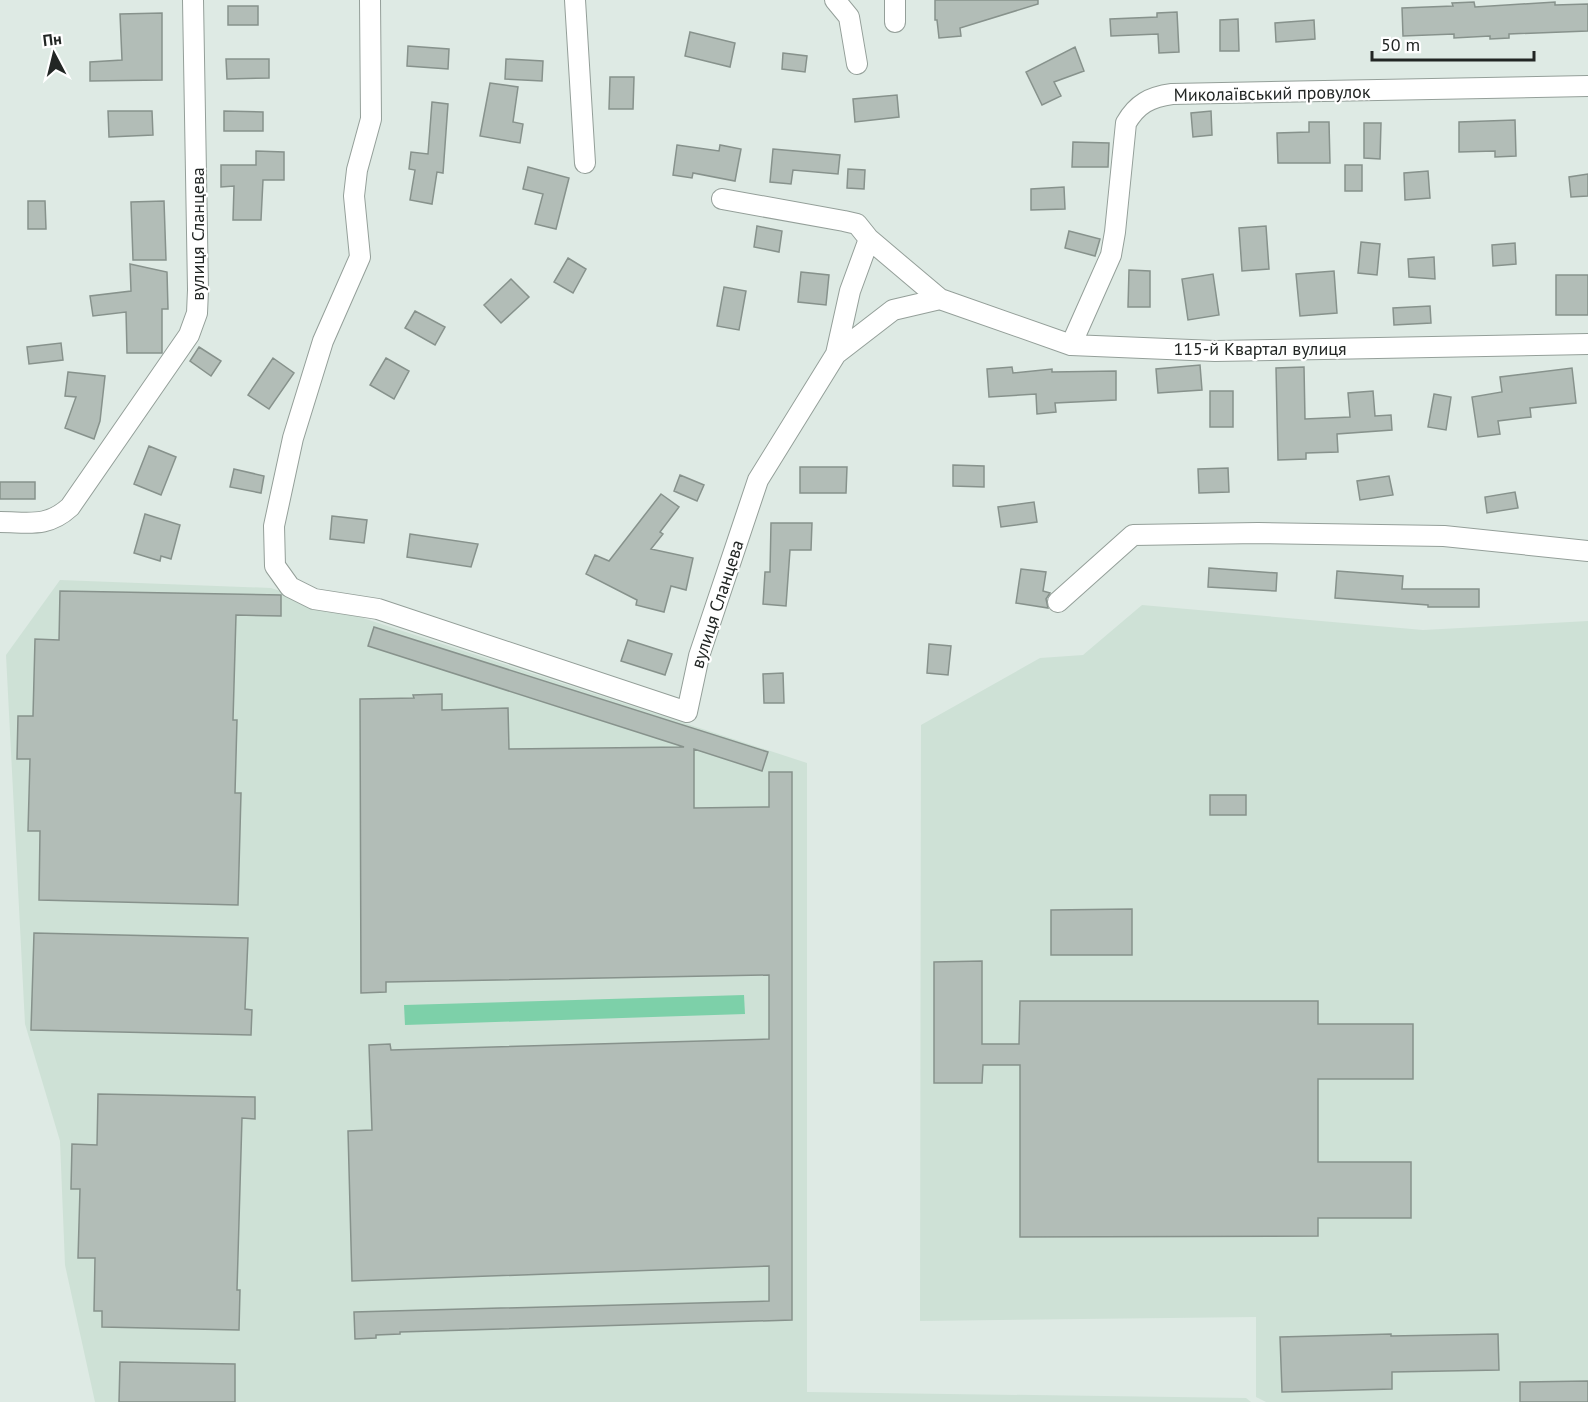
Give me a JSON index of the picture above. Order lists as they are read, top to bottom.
{
  "streets": {
    "street": ["Миколаївський провулок", "вулиця Сланцева", "115-й Квартал вулиця"]
  },
  "crossings": [
    ["Миколаївський провулок", "115-й Квартал вулиця"],
    ["вулиця Сланцева", "115-й Квартал вулиця"]
  ],
  "scale_bar": "50 m",
  "north": "top"
}
